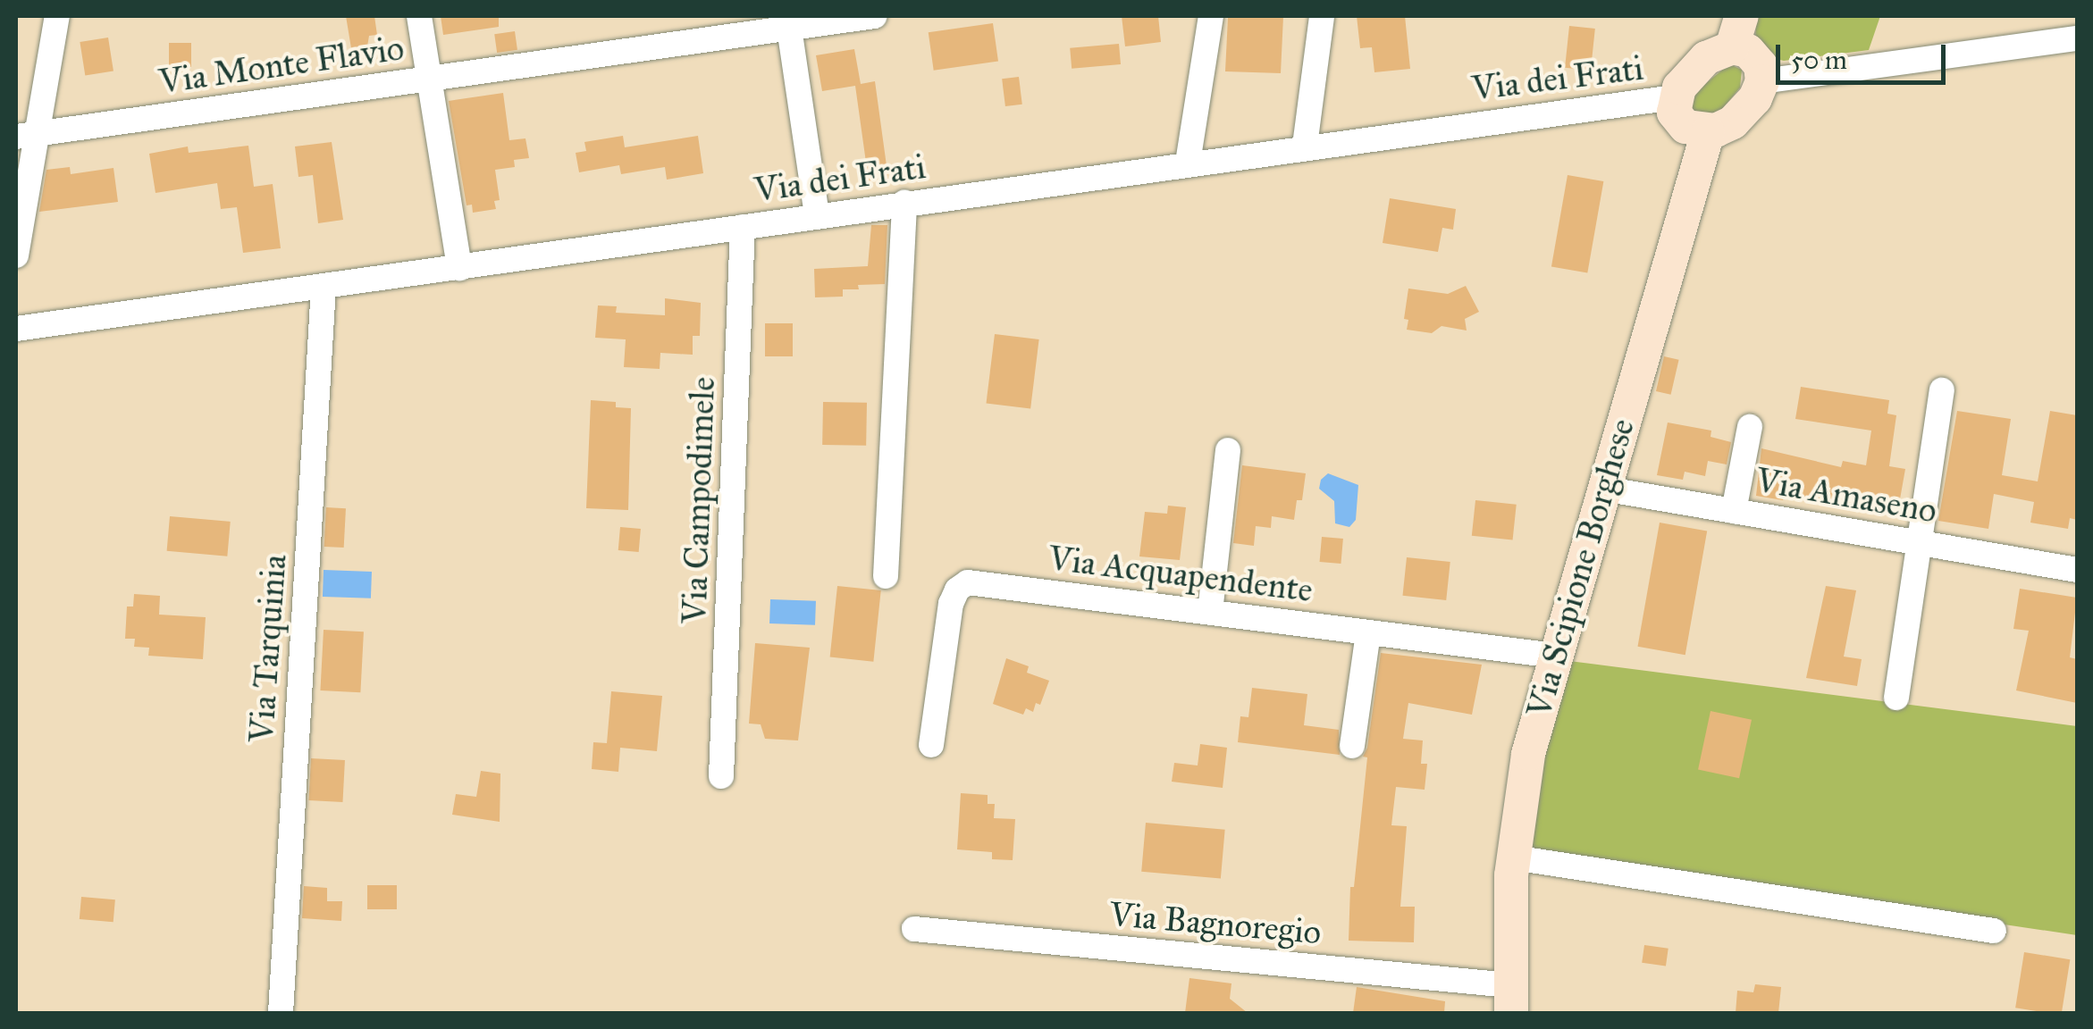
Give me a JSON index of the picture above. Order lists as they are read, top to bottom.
{
  "streets": {
    "main road": ["Via Scipione Borghese"],
    "street": [
      "Via Monte Flavio",
      "Via dei Frati",
      "Via Amaseno",
      "Via Campodimele",
      "Via Acquapendente",
      "Via Tarquinia",
      "Via Bagnoregio"
    ]
  },
  "crossings": [
    ["Via dei Frati", "Via Campodimele"],
    ["Via dei Frati", "Via Tarquinia"],
    ["Via Amaseno", "Via Scipione Borghese"],
    ["Via Scipione Borghese", "Via Acquapendente"],
    ["Via Scipione Borghese", "Via Bagnoregio"]
  ],
  "scale_bar": "50 m"
}
